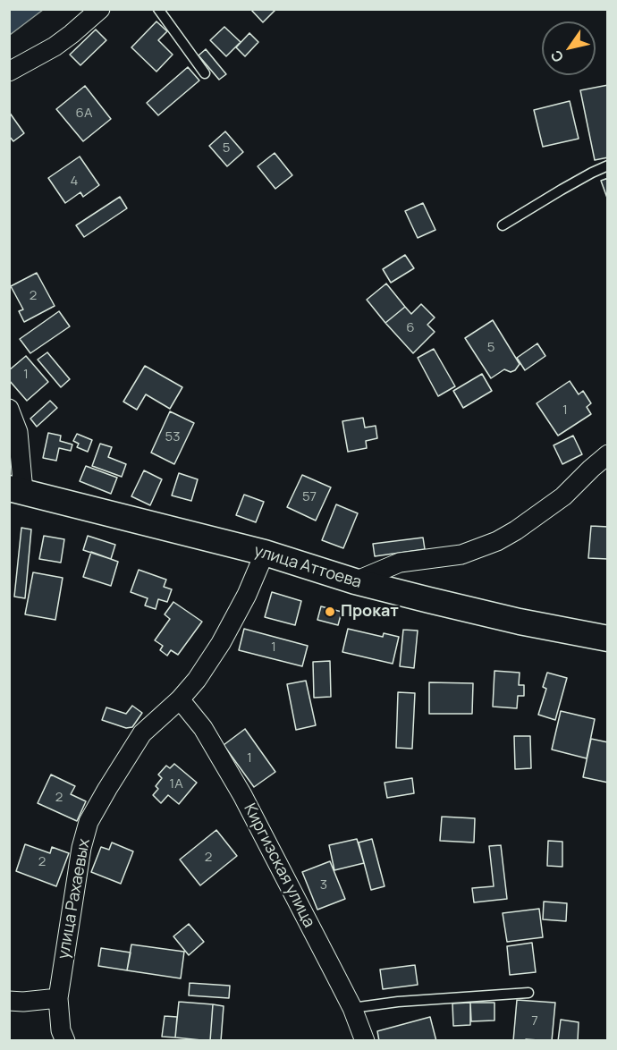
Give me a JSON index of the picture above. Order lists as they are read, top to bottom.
{
  "streets": {
    "street": ["улица Аттоева", "Киргизская улица", "улица Рахаевых"]
  },
  "crossings": [
    ["улица Аттоева", "улица Рахаевых"],
    ["Киргизская улица", "улица Рахаевых"]
  ],
  "places": ["Прокат"],
  "house_numbers": [
    "6А",
    "5",
    "4",
    "2",
    "6",
    "5",
    "1",
    "1",
    "53",
    "57",
    "1",
    "1",
    "1А",
    "2",
    "2",
    "2",
    "3",
    "7"
  ],
  "north": "bottom left"
}
